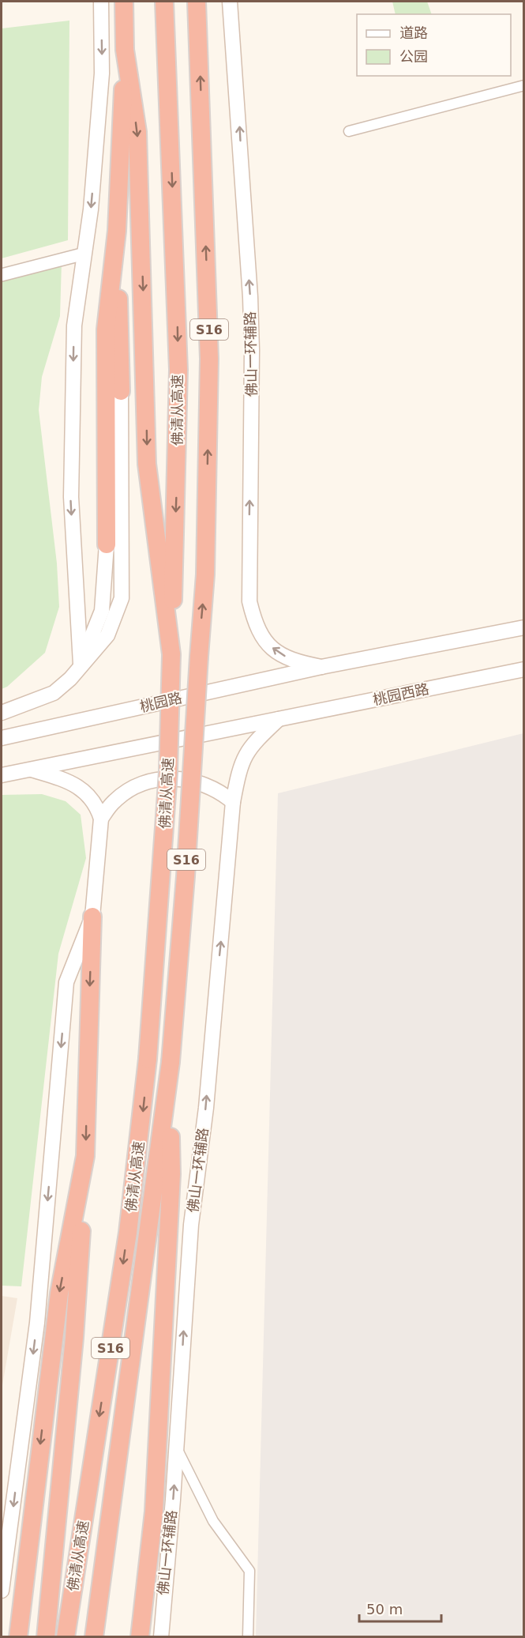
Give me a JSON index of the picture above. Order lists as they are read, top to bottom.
{
  "streets": {
    "highway": ["S16", "佛清从高速"],
    "main road": ["佛山一环辅路", "桃园西路", "桃园路"]
  },
  "crossings": [
    ["佛山一环辅路", "桃园西路"],
    ["佛山一环辅路", "桃园路"]
  ],
  "one_way": ["佛山一环辅路"],
  "legend": ["道路", "公园"],
  "scale_bar": "50 m"
}
